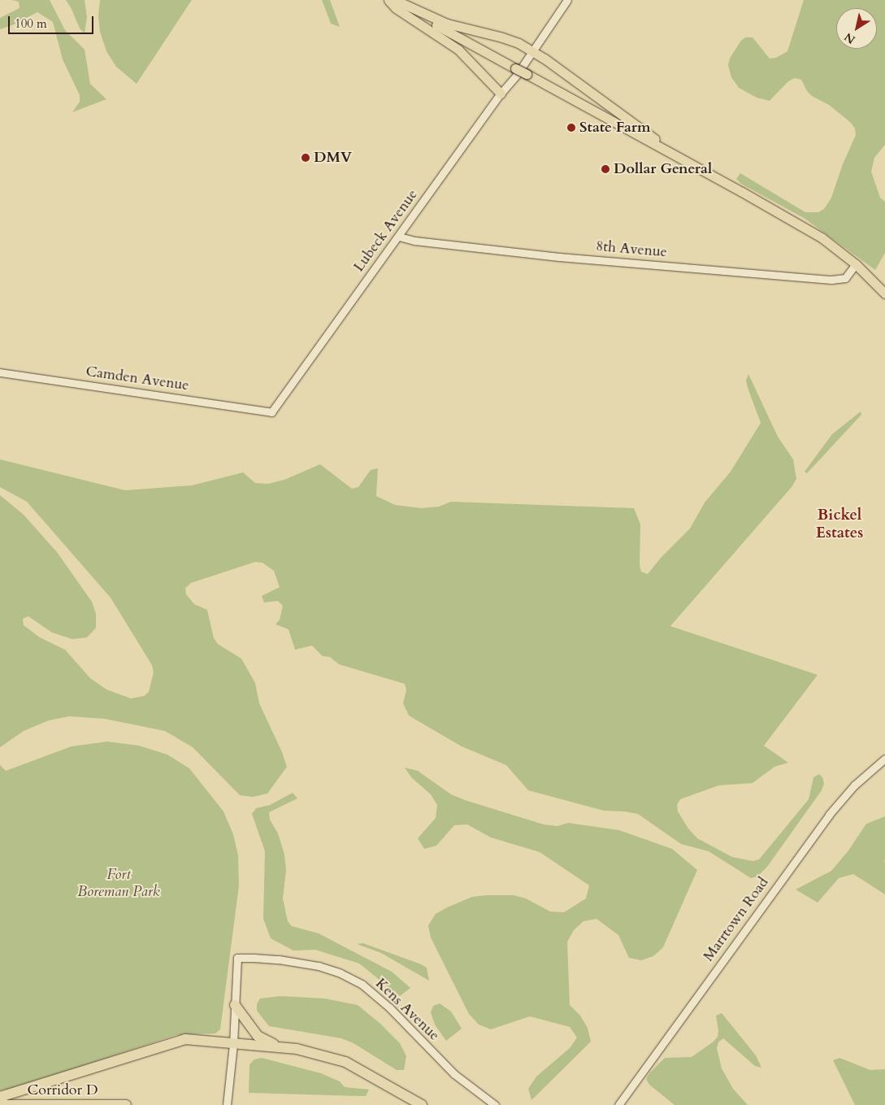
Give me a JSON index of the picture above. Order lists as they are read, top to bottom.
{
  "streets": {
    "highway": ["Corridor D"],
    "street": [
      "Lubeck Avenue",
      "8th Avenue",
      "Camden Avenue",
      "Marrtown Road",
      "Kens Avenue"
    ]
  },
  "crossings": [
    ["Lubeck Avenue", "8th Avenue"],
    ["Lubeck Avenue", "Camden Avenue"]
  ],
  "districts": ["Bickel Estates"],
  "parks": ["Fort Boreman Park"],
  "places": ["State Farm", "DMV", "Dollar General"],
  "scale_bar": "100 m",
  "north": "bottom left"
}
